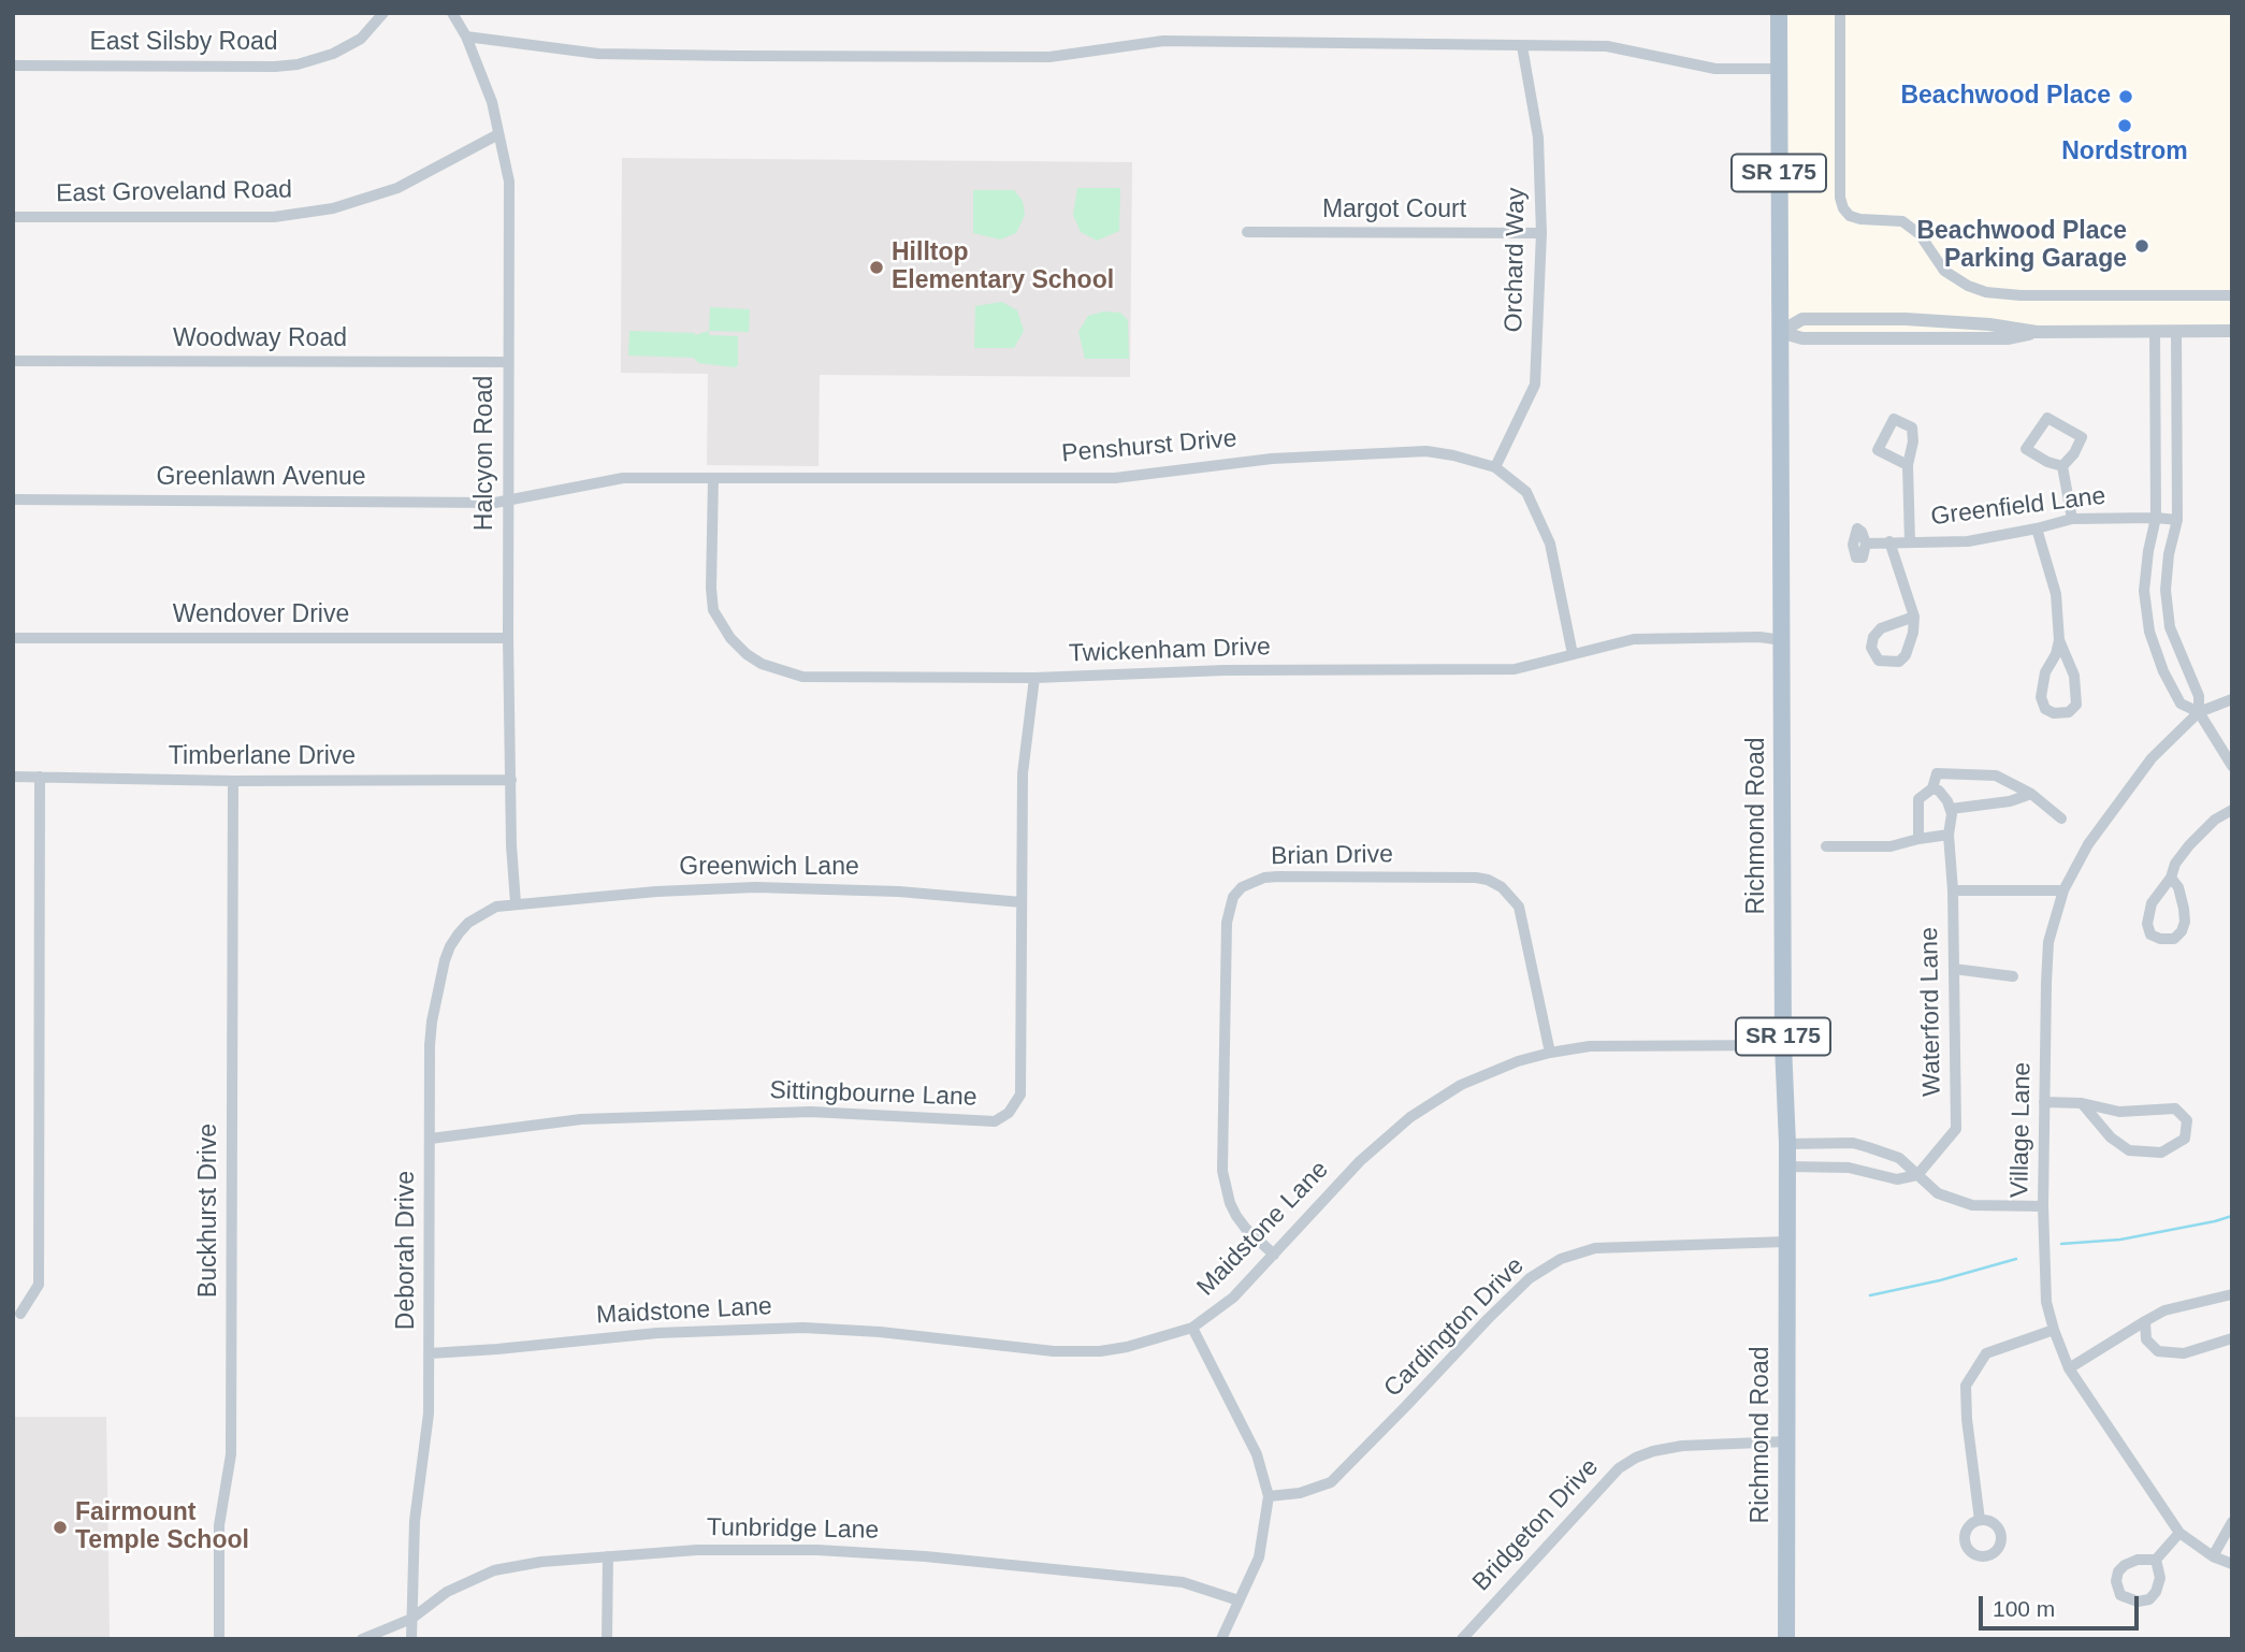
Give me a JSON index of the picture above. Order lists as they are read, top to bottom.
{
  "streets": {
    "main road": ["SR 175", "Richmond Road"],
    "street": [
      "East Silsby Road",
      "East Groveland Road",
      "Margot Court",
      "Orchard Way",
      "Woodway Road",
      "Penshurst Drive",
      "Halcyon Road",
      "Greenlawn Avenue",
      "Greenfield Lane",
      "Wendover Drive",
      "Twickenham Drive",
      "Timberlane Drive",
      "Brian Drive",
      "Greenwich Lane",
      "Waterford Lane",
      "Sittingbourne Lane",
      "Village Lane",
      "Buckhurst Drive",
      "Maidstone Lane",
      "Deborah Drive",
      "Cardington Drive",
      "Bridgeton Drive",
      "Tunbridge Lane"
    ]
  },
  "crossings": [
    ["East Groveland Road", "Halcyon Road"],
    ["Margot Court", "Orchard Way"],
    ["Orchard Way", "Penshurst Drive"],
    ["Woodway Road", "Halcyon Road"],
    ["Penshurst Drive", "Halcyon Road"],
    ["Penshurst Drive", "Greenlawn Avenue"],
    ["Penshurst Drive", "Twickenham Drive"],
    ["Halcyon Road", "Greenlawn Avenue"],
    ["Halcyon Road", "Wendover Drive"],
    ["Halcyon Road", "Timberlane Drive"],
    ["Halcyon Road", "Greenwich Lane"],
    ["Halcyon Road", "Deborah Drive"],
    ["Twickenham Drive", "Richmond Road"],
    ["Twickenham Drive", "Sittingbourne Lane"],
    ["Timberlane Drive", "Buckhurst Drive"],
    ["Richmond Road", "Maidstone Lane"],
    ["Richmond Road", "Cardington Drive"],
    ["Richmond Road", "Bridgeton Drive"],
    ["Brian Drive", "Maidstone Lane"],
    ["Greenwich Lane", "Sittingbourne Lane"],
    ["Greenwich Lane", "Deborah Drive"],
    ["Sittingbourne Lane", "Deborah Drive"],
    ["Maidstone Lane", "Deborah Drive"],
    ["Deborah Drive", "Tunbridge Lane"]
  ],
  "places": [
    "Beachwood Place",
    "Nordstrom",
    "Beachwood Place Parking Garage",
    "Hilltop Elementary School",
    "Fairmount Temple School"
  ],
  "scale_bar": "100 m"
}
